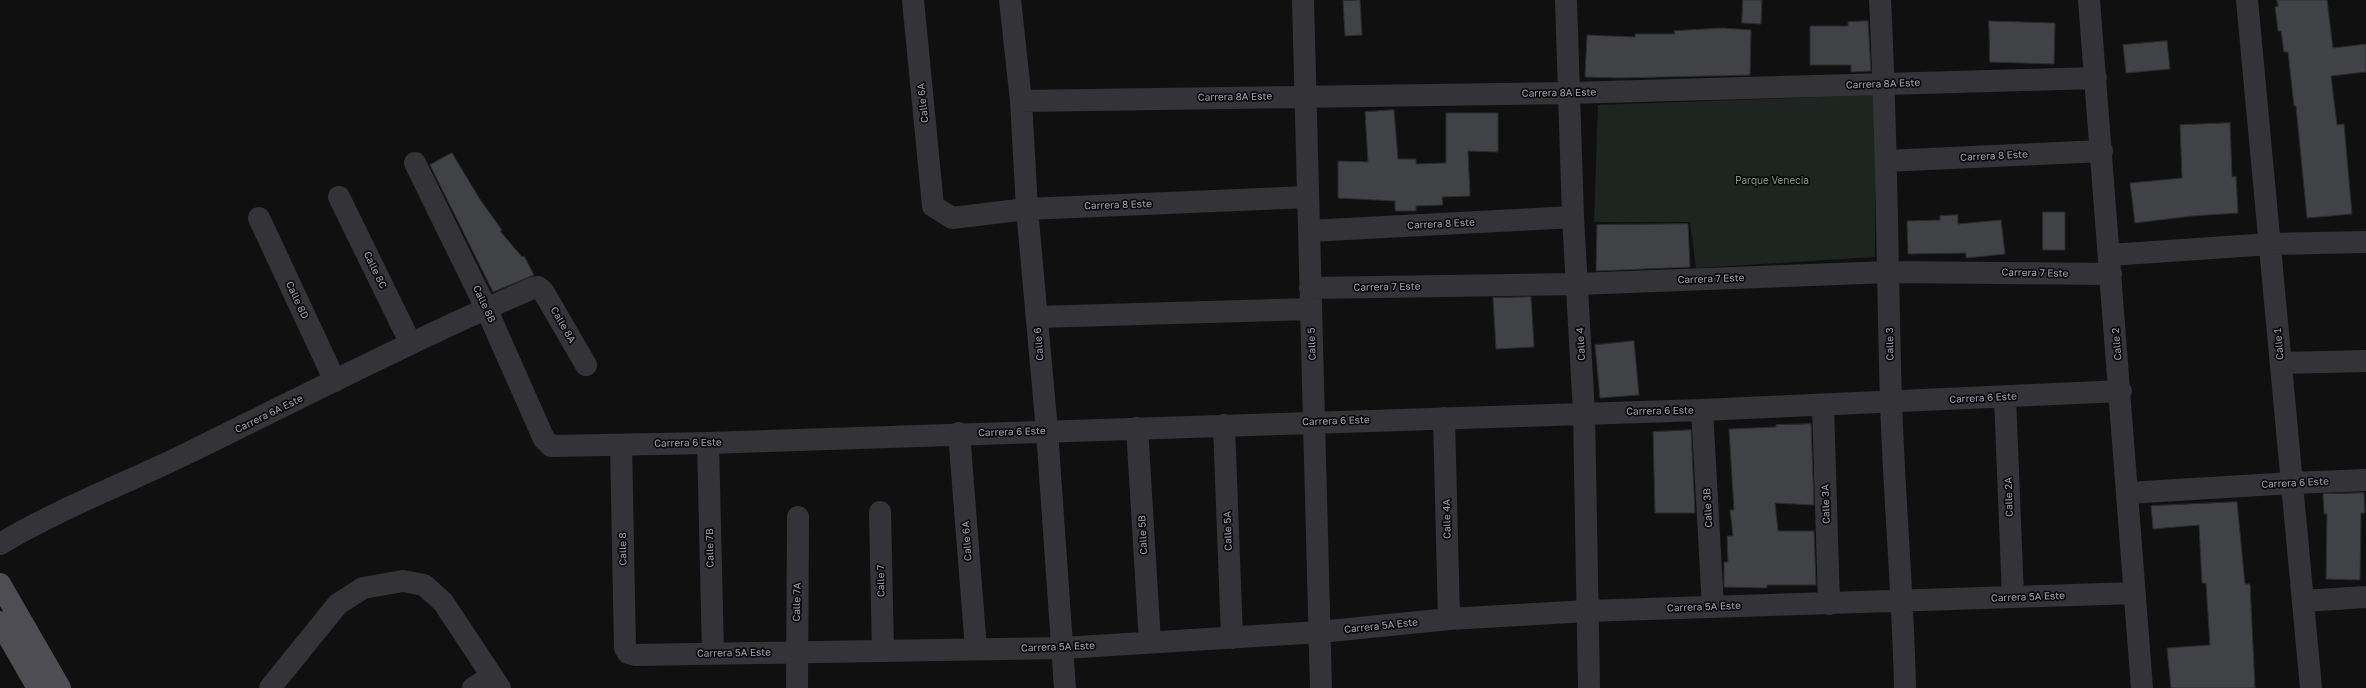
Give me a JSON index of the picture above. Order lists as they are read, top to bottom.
{
  "streets": {
    "street": [
      "Carrera 8A Este",
      "Calle 6A",
      "Carrera 8 Este",
      "Calle 8C",
      "Carrera 7 Este",
      "Calle 8D",
      "Calle 8B",
      "Calle 8A",
      "Calle 6",
      "Calle 5",
      "Calle 4",
      "Calle 3",
      "Calle 2",
      "Calle 1",
      "Carrera 6 Este",
      "Carrera 6A Este",
      "Calle 2A",
      "Calle 3A",
      "Calle 3B",
      "Calle 4A",
      "Calle 5A",
      "Calle 5B",
      "Calle 7B",
      "Calle 8",
      "Calle 7",
      "Carrera 5A Este",
      "Calle 7A"
    ]
  },
  "crossings": [
    ["Carrera 8A Este", "Calle 6"],
    ["Carrera 8A Este", "Calle 5"],
    ["Carrera 8A Este", "Calle 4"],
    ["Carrera 8A Este", "Calle 3"],
    ["Carrera 8A Este", "Calle 2"],
    ["Calle 6A", "Carrera 8 Este"],
    ["Calle 6A", "Carrera 6 Este"],
    ["Calle 6A", "Carrera 5A Este"],
    ["Carrera 8 Este", "Calle 6"],
    ["Carrera 8 Este", "Calle 5"],
    ["Carrera 8 Este", "Calle 4"],
    ["Carrera 8 Este", "Calle 3"],
    ["Carrera 8 Este", "Calle 2"],
    ["Calle 8C", "Carrera 6A Este"],
    ["Carrera 7 Este", "Calle 6"],
    ["Carrera 7 Este", "Calle 5"],
    ["Carrera 7 Este", "Calle 4"],
    ["Carrera 7 Este", "Calle 3"],
    ["Carrera 7 Este", "Calle 2"],
    ["Carrera 7 Este", "Calle 1"],
    ["Calle 8D", "Carrera 6A Este"],
    ["Calle 8B", "Carrera 6 Este"],
    ["Calle 8B", "Carrera 6A Este"],
    ["Calle 8A", "Carrera 6A Este"],
    ["Calle 6", "Carrera 6 Este"],
    ["Calle 6", "Carrera 5A Este"],
    ["Calle 5", "Carrera 6 Este"],
    ["Calle 5", "Carrera 5A Este"],
    ["Calle 4", "Carrera 6 Este"],
    ["Calle 4", "Carrera 5A Este"],
    ["Calle 3", "Carrera 6 Este"],
    ["Calle 3", "Carrera 5A Este"],
    ["Calle 2", "Carrera 6 Este"],
    ["Calle 2", "Carrera 5A Este"],
    ["Calle 1", "Carrera 6 Este"],
    ["Carrera 6 Este", "Calle 2A"],
    ["Carrera 6 Este", "Calle 3A"],
    ["Carrera 6 Este", "Calle 3B"],
    ["Carrera 6 Este", "Calle 4A"],
    ["Carrera 6 Este", "Calle 5A"],
    ["Carrera 6 Este", "Calle 5B"],
    ["Carrera 6 Este", "Calle 7B"],
    ["Carrera 6 Este", "Calle 8"],
    ["Calle 2A", "Carrera 5A Este"],
    ["Calle 3A", "Carrera 5A Este"],
    ["Calle 3B", "Carrera 5A Este"],
    ["Calle 4A", "Carrera 5A Este"],
    ["Calle 5A", "Carrera 5A Este"],
    ["Calle 5B", "Carrera 5A Este"],
    ["Calle 7B", "Carrera 5A Este"],
    ["Calle 8", "Carrera 5A Este"],
    ["Calle 7", "Carrera 5A Este"],
    ["Carrera 5A Este", "Calle 7A"]
  ],
  "parks": ["Parque Venecia"]
}
